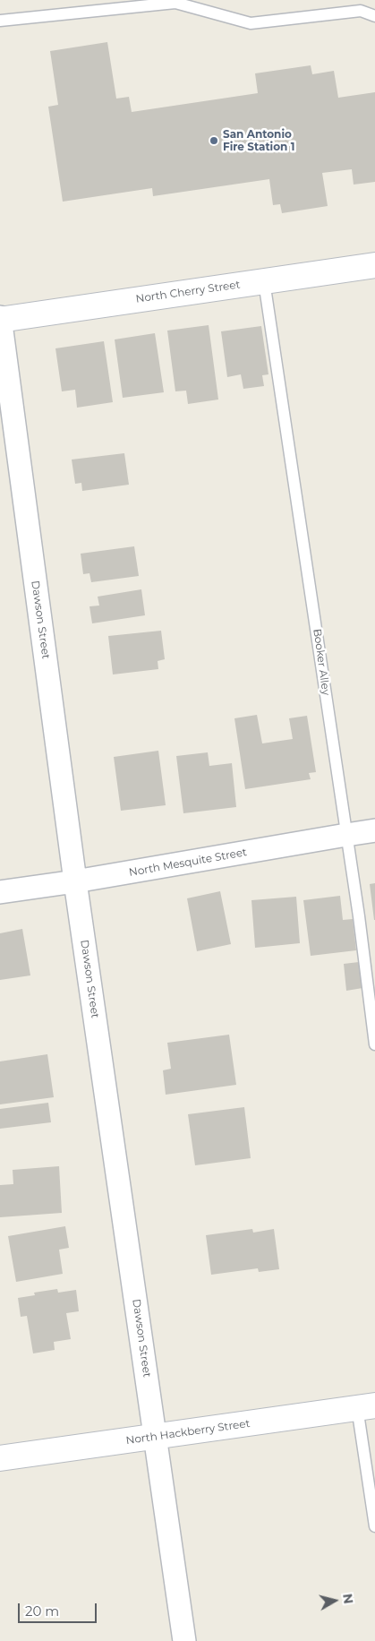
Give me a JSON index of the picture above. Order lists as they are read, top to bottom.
{
  "streets": {
    "street": [
      "North Cherry Street",
      "Dawson Street",
      "North Mesquite Street",
      "North Hackberry Street"
    ],
    "lane": ["Booker Alley"]
  },
  "crossings": [
    ["North Cherry Street", "Dawson Street"],
    ["North Cherry Street", "Booker Alley"],
    ["Dawson Street", "North Mesquite Street"],
    ["Dawson Street", "North Hackberry Street"],
    ["Booker Alley", "North Mesquite Street"]
  ],
  "places": ["San Antonio Fire Station 1"],
  "scale_bar": "20 m",
  "north": "right"
}
